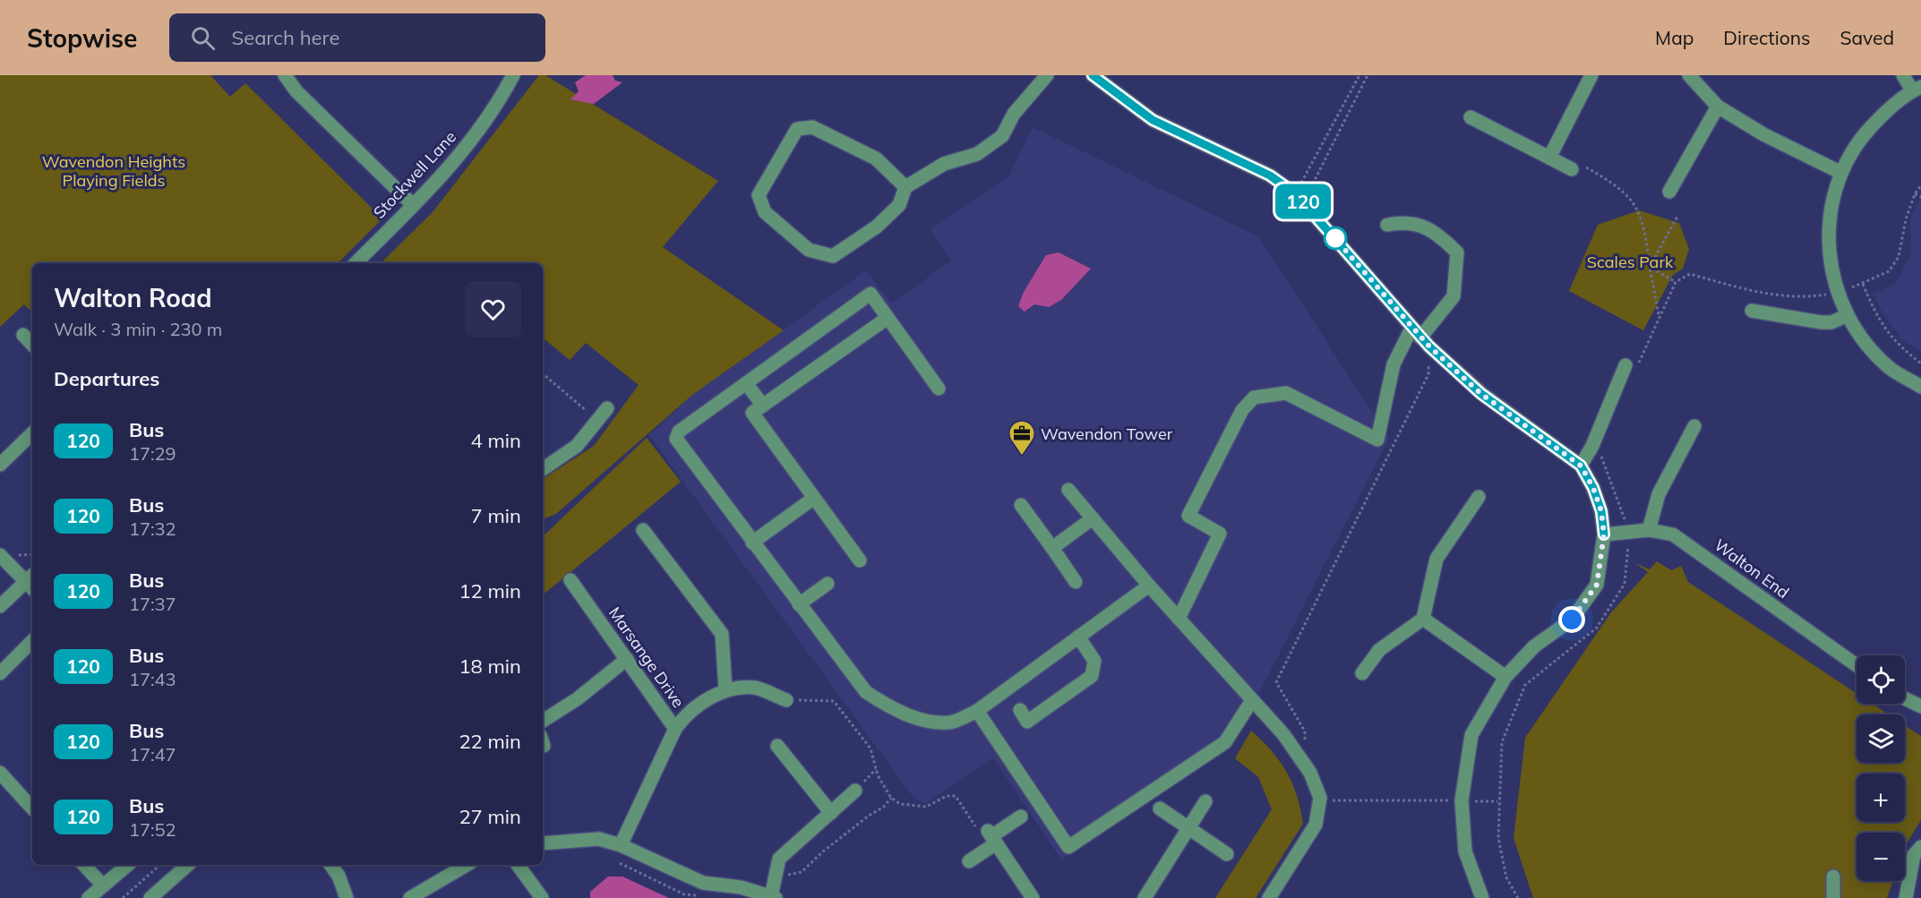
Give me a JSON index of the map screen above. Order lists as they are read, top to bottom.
{
  "streets": {
    "street": ["Stockwell Lane", "Walton End", "Marsange Drive"]
  },
  "parks": ["Wavendon Heights Playing Fields", "Scales Park"],
  "places": {
    "office": ["Wavendon Tower"]
  },
  "lines": ["bus line 120"],
  "page": {
    "header": "Stopwise",
    "search": "Search here",
    "nav": ["Map", "Directions", "Saved"],
    "on_map": "120",
    "heading": [
      ["Walton Road", "Walk · 3 min · 230 m"],
      "Departures"
    ],
    "list": [
      {
        "mark": "120",
        "name": "Bus",
        "note": "17:29",
        "value": "4 min"
      },
      {
        "mark": "120",
        "name": "Bus",
        "note": "17:32",
        "value": "7 min"
      },
      {
        "mark": "120",
        "name": "Bus",
        "note": "17:37",
        "value": "12 min"
      },
      {
        "mark": "120",
        "name": "Bus",
        "note": "17:43",
        "value": "18 min"
      },
      {
        "mark": "120",
        "name": "Bus",
        "note": "17:47",
        "value": "22 min"
      },
      {
        "mark": "120",
        "name": "Bus",
        "note": "17:52",
        "value": "27 min"
      }
    ],
    "map_buttons": ["+", "−"]
  }
}
